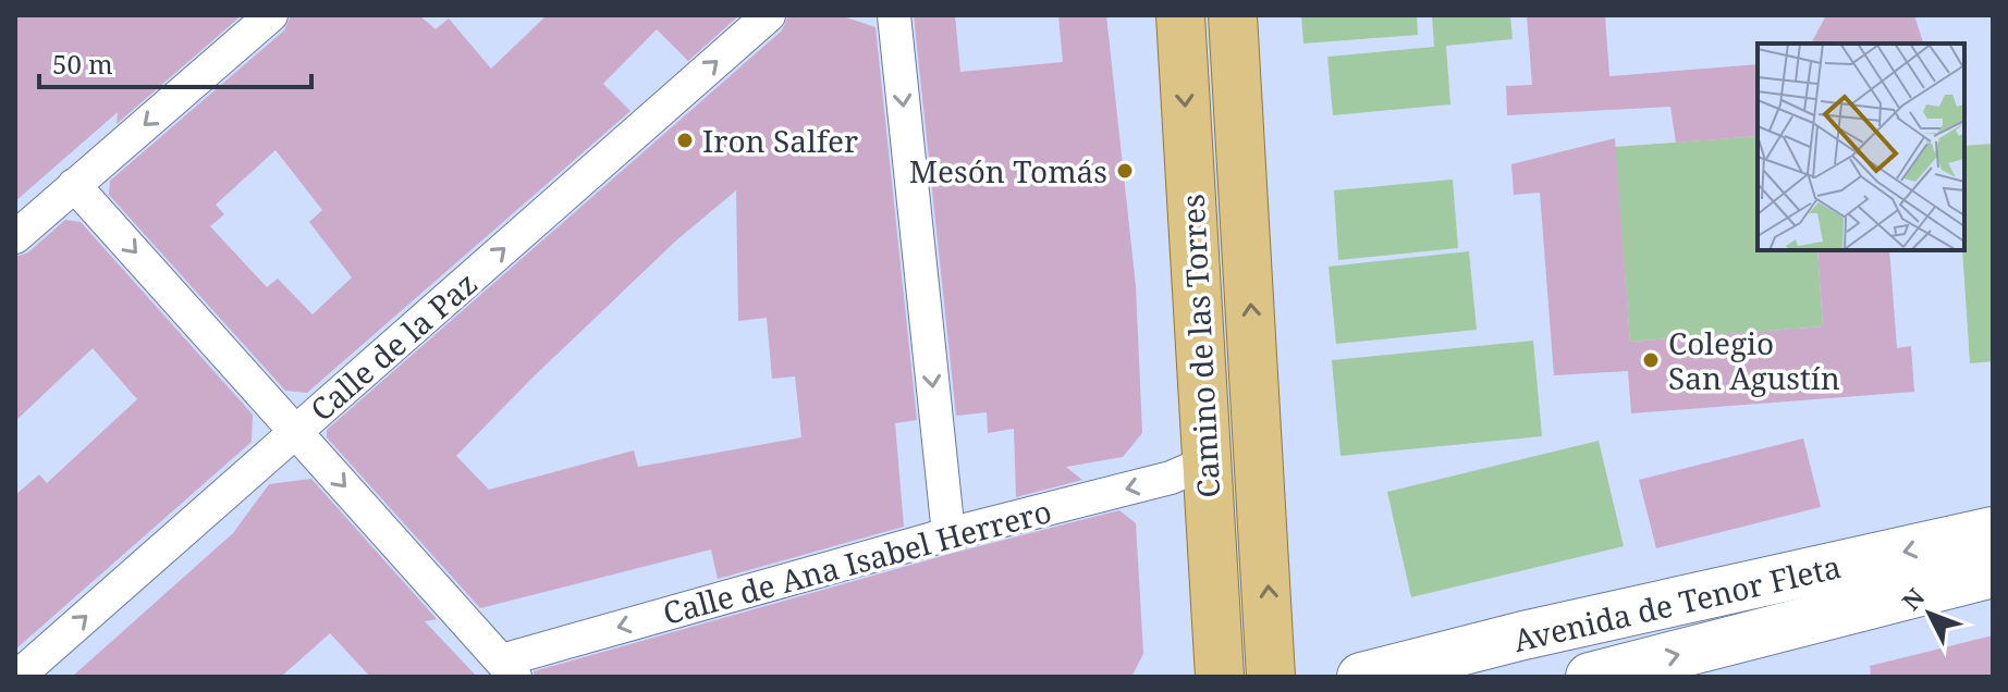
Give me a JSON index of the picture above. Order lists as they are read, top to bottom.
{
  "streets": {
    "main road": ["Camino de las Torres", "Avenida de Tenor Fleta"],
    "street": ["Calle de la Paz", "Calle de Ana Isabel Herrero"]
  },
  "crossings": [
    ["Camino de las Torres", "Calle de Ana Isabel Herrero"]
  ],
  "one_way": ["Calle de la Paz", "Calle de Ana Isabel Herrero"],
  "places": ["Iron Salfer", "Mesón Tomás", "Colegio San Agustín"],
  "scale_bar": "50 m",
  "north": "top left"
}
